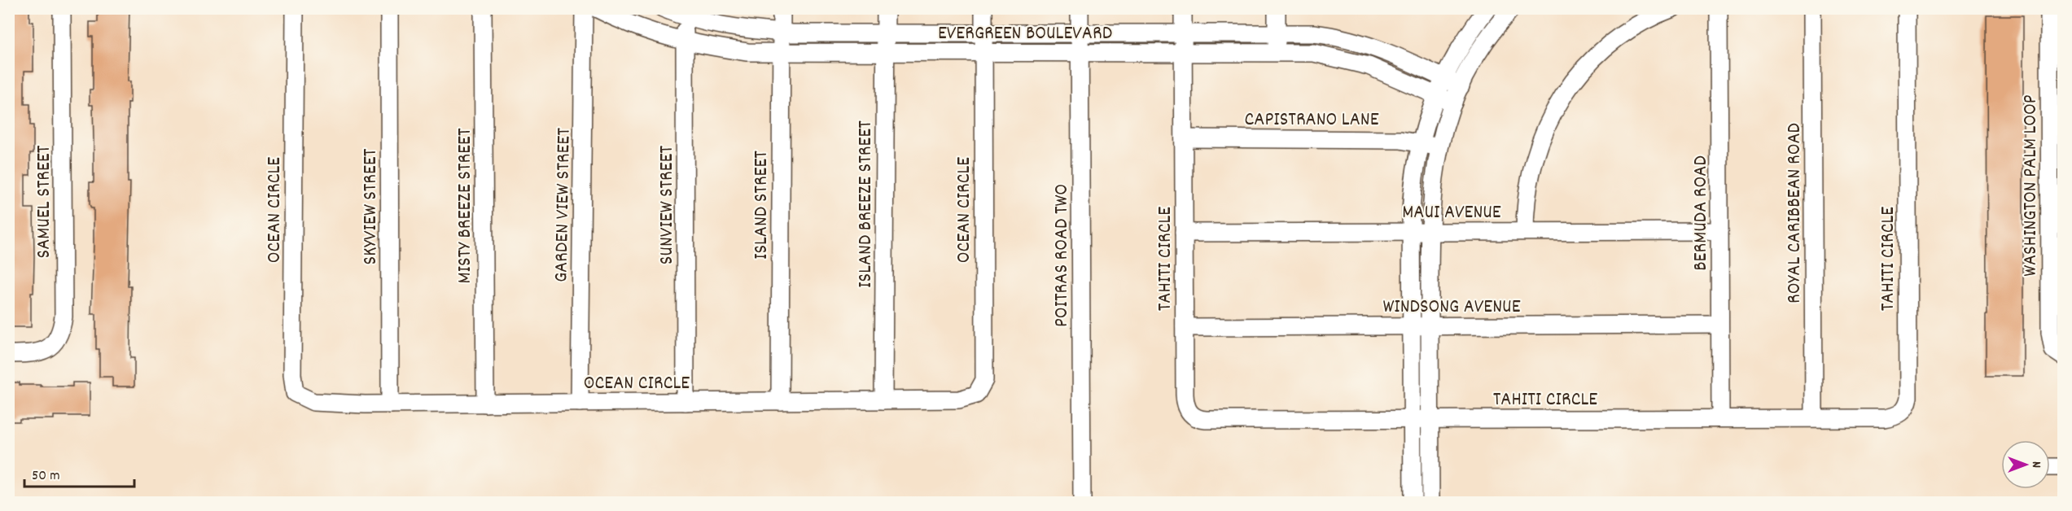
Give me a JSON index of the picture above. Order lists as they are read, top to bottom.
{
  "streets": {
    "street": [
      "EVERGREEN BOULEVARD",
      "CAPISTRANO LANE",
      "WASHINGTON PALM LOOP",
      "SAMUEL STREET",
      "ISLAND BREEZE STREET",
      "GARDEN VIEW STREET",
      "SUNVIEW STREET",
      "ISLAND STREET",
      "MISTY BREEZE STREET",
      "SKYVIEW STREET",
      "OCEAN CIRCLE",
      "MAUI AVENUE",
      "BERMUDA ROAD",
      "ROYAL CARIBBEAN ROAD",
      "POITRAS ROAD TWO",
      "TAHITI CIRCLE",
      "WINDSONG AVENUE"
    ]
  },
  "crossings": [
    ["EVERGREEN BOULEVARD", "ISLAND BREEZE STREET"],
    ["EVERGREEN BOULEVARD", "SUNVIEW STREET"],
    ["EVERGREEN BOULEVARD", "ISLAND STREET"],
    ["EVERGREEN BOULEVARD", "OCEAN CIRCLE"],
    ["EVERGREEN BOULEVARD", "POITRAS ROAD TWO"],
    ["EVERGREEN BOULEVARD", "TAHITI CIRCLE"],
    ["CAPISTRANO LANE", "TAHITI CIRCLE"],
    ["ISLAND BREEZE STREET", "OCEAN CIRCLE"],
    ["GARDEN VIEW STREET", "OCEAN CIRCLE"],
    ["SUNVIEW STREET", "OCEAN CIRCLE"],
    ["ISLAND STREET", "OCEAN CIRCLE"],
    ["MISTY BREEZE STREET", "OCEAN CIRCLE"],
    ["SKYVIEW STREET", "OCEAN CIRCLE"],
    ["MAUI AVENUE", "BERMUDA ROAD"],
    ["MAUI AVENUE", "TAHITI CIRCLE"],
    ["BERMUDA ROAD", "TAHITI CIRCLE"],
    ["BERMUDA ROAD", "WINDSONG AVENUE"],
    ["ROYAL CARIBBEAN ROAD", "TAHITI CIRCLE"],
    ["TAHITI CIRCLE", "WINDSONG AVENUE"]
  ],
  "scale_bar": "50 m",
  "north": "right"
}
